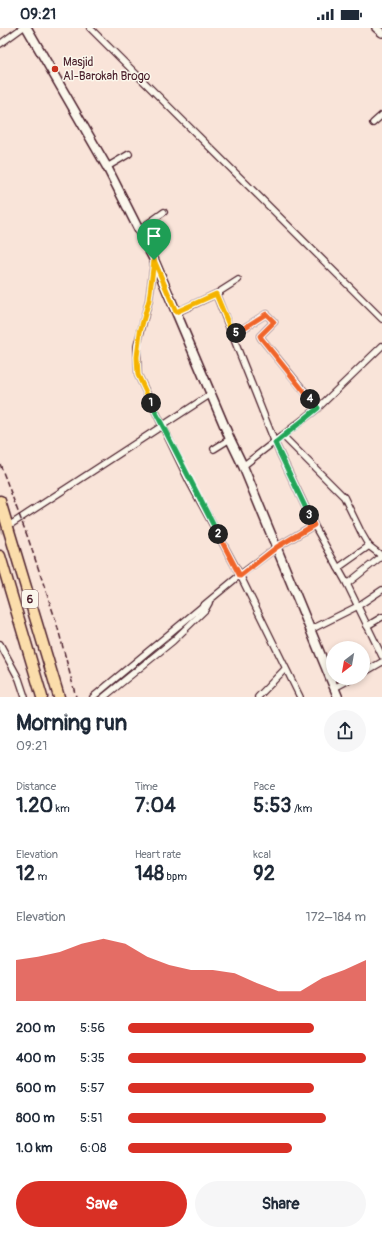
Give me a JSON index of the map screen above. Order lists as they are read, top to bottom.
{
  "streets": {
    "highway": ["6"]
  },
  "places": ["Masjid Al-Barokah Brogo"],
  "north": "bottom left",
  "page": {
    "status": "09:21",
    "pins": [
      "5",
      "4",
      "1",
      "3",
      "2"
    ],
    "heading": ["Morning run", "09:21"],
    "stats": [
      ["Distance", "1.20 km"],
      ["Time", "7:04"],
      ["Pace", "5:53 /km"],
      ["Elevation", "12 m"],
      ["Heart rate", "148 bpm"],
      ["kcal", "92"]
    ],
    "chart": ["Elevation", "172–184 m"],
    "list": [
      {
        "name": "200 m",
        "note": "5:56"
      },
      {
        "name": "400 m",
        "note": "5:35"
      },
      {
        "name": "600 m",
        "note": "5:57"
      },
      {
        "name": "800 m",
        "note": "5:51"
      },
      {
        "name": "1.0 km",
        "note": "6:08"
      }
    ],
    "buttons": ["Save", "Share"]
  }
}
